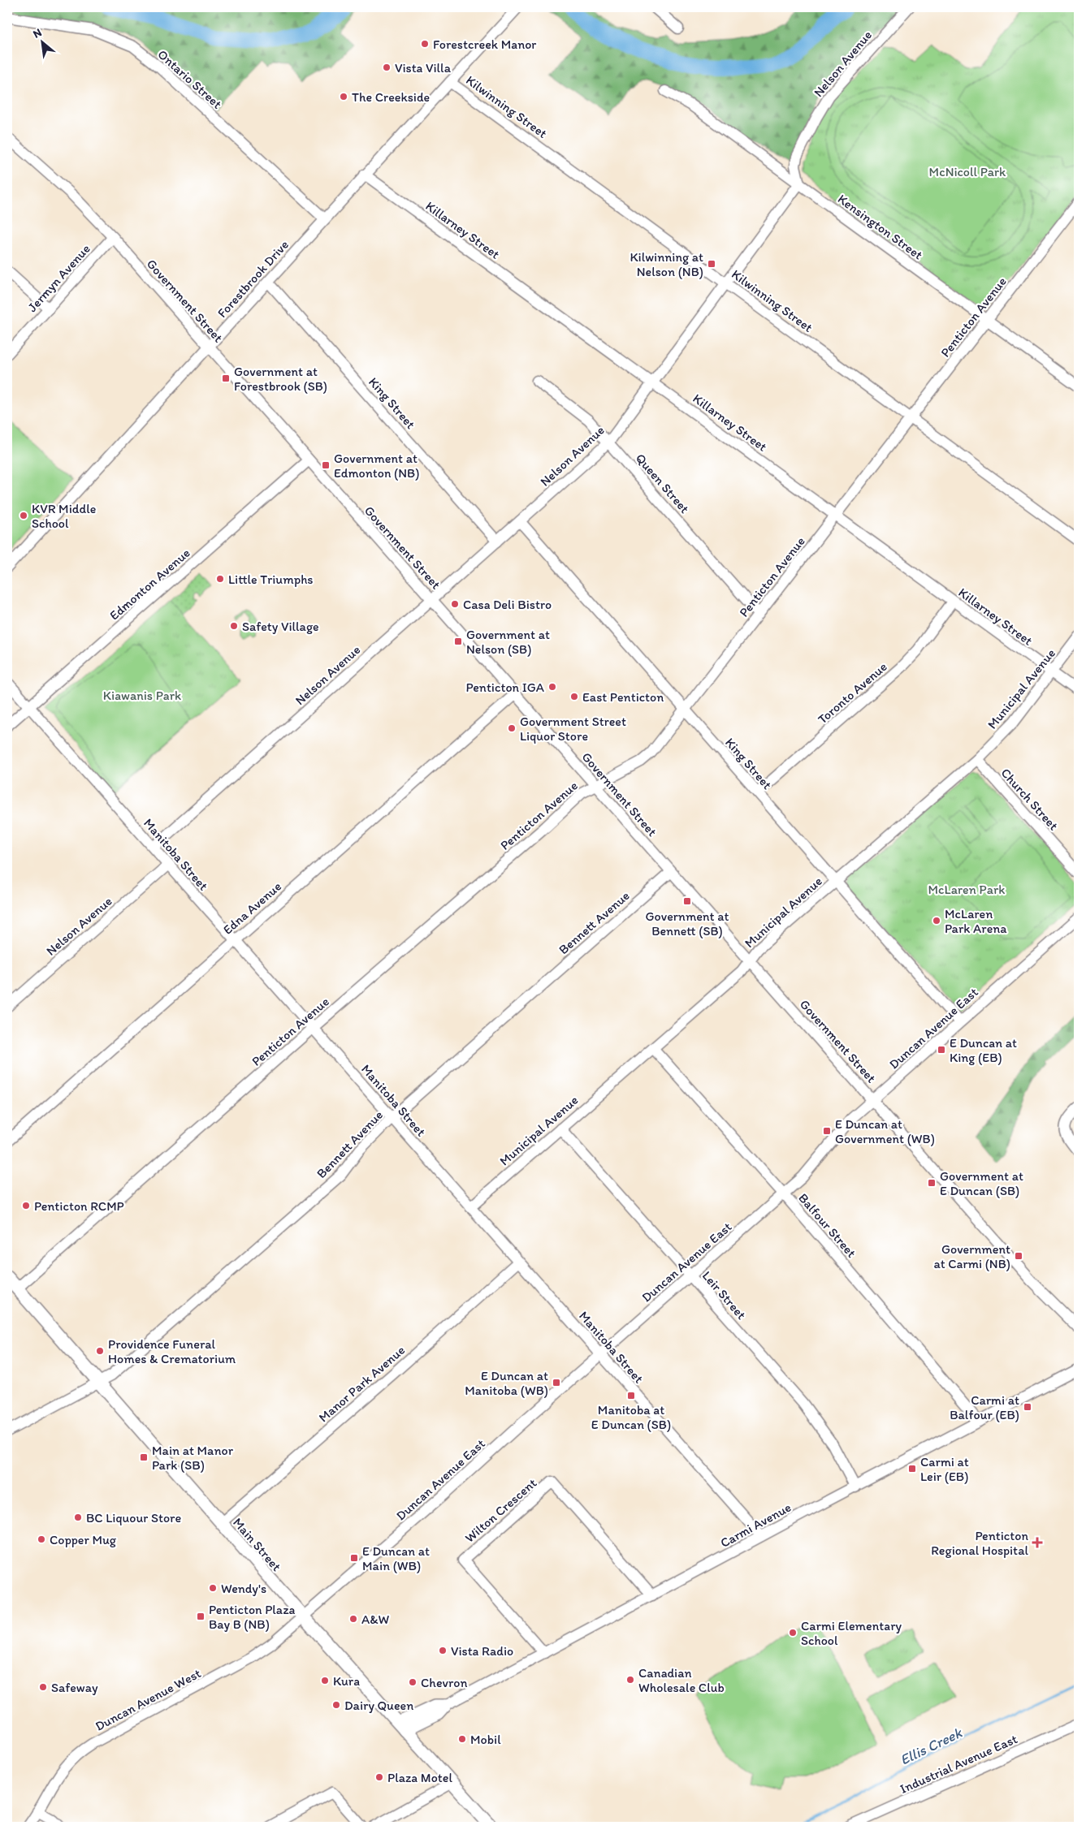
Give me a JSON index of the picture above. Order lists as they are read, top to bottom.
{
  "streets": {
    "main road": ["Main Street"],
    "street": [
      "Nelson Avenue",
      "Ontario Street",
      "Kilwinning Street",
      "Kensington Street",
      "Killarney Street",
      "Jermyn Avenue",
      "Forestbrook Drive",
      "Government Street",
      "Penticton Avenue",
      "King Street",
      "Queen Street",
      "Edmonton Avenue",
      "Municipal Avenue",
      "Toronto Avenue",
      "Church Street",
      "Manitoba Street",
      "Edna Avenue",
      "Bennett Avenue",
      "Duncan Avenue East",
      "Balfour Street",
      "Leir Street",
      "Manor Park Avenue",
      "Wilton Crescent",
      "Carmi Avenue",
      "Duncan Avenue West",
      "Industrial Avenue East"
    ]
  },
  "crossings": [
    ["Nelson Avenue", "Kilwinning Street"],
    ["Nelson Avenue", "Kensington Street"],
    ["Nelson Avenue", "Killarney Street"],
    ["Nelson Avenue", "Government Street"],
    ["Nelson Avenue", "King Street"],
    ["Nelson Avenue", "Queen Street"],
    ["Nelson Avenue", "Manitoba Street"],
    ["Ontario Street", "Forestbrook Drive"],
    ["Kilwinning Street", "Forestbrook Drive"],
    ["Kilwinning Street", "Penticton Avenue"],
    ["Kensington Street", "Penticton Avenue"],
    ["Killarney Street", "Forestbrook Drive"],
    ["Killarney Street", "Penticton Avenue"],
    ["Killarney Street", "Municipal Avenue"],
    ["Killarney Street", "Toronto Avenue"],
    ["Jermyn Avenue", "Government Street"],
    ["Forestbrook Drive", "Government Street"],
    ["Forestbrook Drive", "King Street"],
    ["Government Street", "Penticton Avenue"],
    ["Government Street", "Edmonton Avenue"],
    ["Government Street", "Municipal Avenue"],
    ["Government Street", "Edna Avenue"],
    ["Government Street", "Bennett Avenue"],
    ["Government Street", "Duncan Avenue East"],
    ["Penticton Avenue", "King Street"],
    ["Penticton Avenue", "Queen Street"],
    ["Penticton Avenue", "Manitoba Street"],
    ["Penticton Avenue", "Main Street"],
    ["King Street", "Municipal Avenue"],
    ["King Street", "Toronto Avenue"],
    ["King Street", "Duncan Avenue East"],
    ["Edmonton Avenue", "Manitoba Street"],
    ["Municipal Avenue", "Church Street"],
    ["Municipal Avenue", "Manitoba Street"],
    ["Municipal Avenue", "Balfour Street"],
    ["Municipal Avenue", "Leir Street"],
    ["Manitoba Street", "Edna Avenue"],
    ["Manitoba Street", "Bennett Avenue"],
    ["Manitoba Street", "Duncan Avenue East"],
    ["Manitoba Street", "Manor Park Avenue"],
    ["Manitoba Street", "Carmi Avenue"],
    ["Bennett Avenue", "Main Street"],
    ["Duncan Avenue East", "Balfour Street"],
    ["Duncan Avenue East", "Leir Street"],
    ["Duncan Avenue East", "Main Street"],
    ["Duncan Avenue East", "Duncan Avenue West"],
    ["Balfour Street", "Carmi Avenue"],
    ["Leir Street", "Carmi Avenue"],
    ["Manor Park Avenue", "Main Street"],
    ["Wilton Crescent", "Carmi Avenue"],
    ["Main Street", "Duncan Avenue West"]
  ],
  "water": ["Ellis Creek"],
  "parks": ["McNicoll Park", "Kiawanis Park", "McLaren Park"],
  "places": {
    "other": [
      "Forestcreek Manor",
      "Vista Villa",
      "The Creekside",
      "KVR Middle School",
      "Little Triumphs",
      "Casa Deli Bistro",
      "Safety Village",
      "Penticton IGA",
      "East Penticton",
      "Government Street Liquor Store",
      "McLaren Park Arena",
      "Penticton RCMP",
      "Providence Funeral Homes & Crematorium",
      "BC Liquour Store",
      "Copper Mug",
      "Wendy's",
      "A&W",
      "Carmi Elementary School",
      "Vista Radio",
      "Canadian Wholesale Club",
      "Kura",
      "Chevron",
      "Safeway",
      "Dairy Queen",
      "Mobil",
      "Plaza Motel"
    ],
    "transit": [
      "Kilwinning at Nelson (NB)",
      "Government at Forestbrook (SB)",
      "Government at Edmonton (NB)",
      "Government at Nelson (SB)",
      "Government at Bennett (SB)",
      "E Duncan at King (EB)",
      "E Duncan at Government (WB)",
      "Government at E Duncan (SB)",
      "Government at Carmi (NB)",
      "E Duncan at Manitoba (WB)",
      "Manitoba at E Duncan (SB)",
      "Carmi at Balfour (EB)",
      "Main at Manor Park (SB)",
      "Carmi at Leir (EB)",
      "E Duncan at Main (WB)",
      "Penticton Plaza Bay B (NB)"
    ],
    "health": ["Penticton Regional Hospital"]
  },
  "north": "top left"
}
